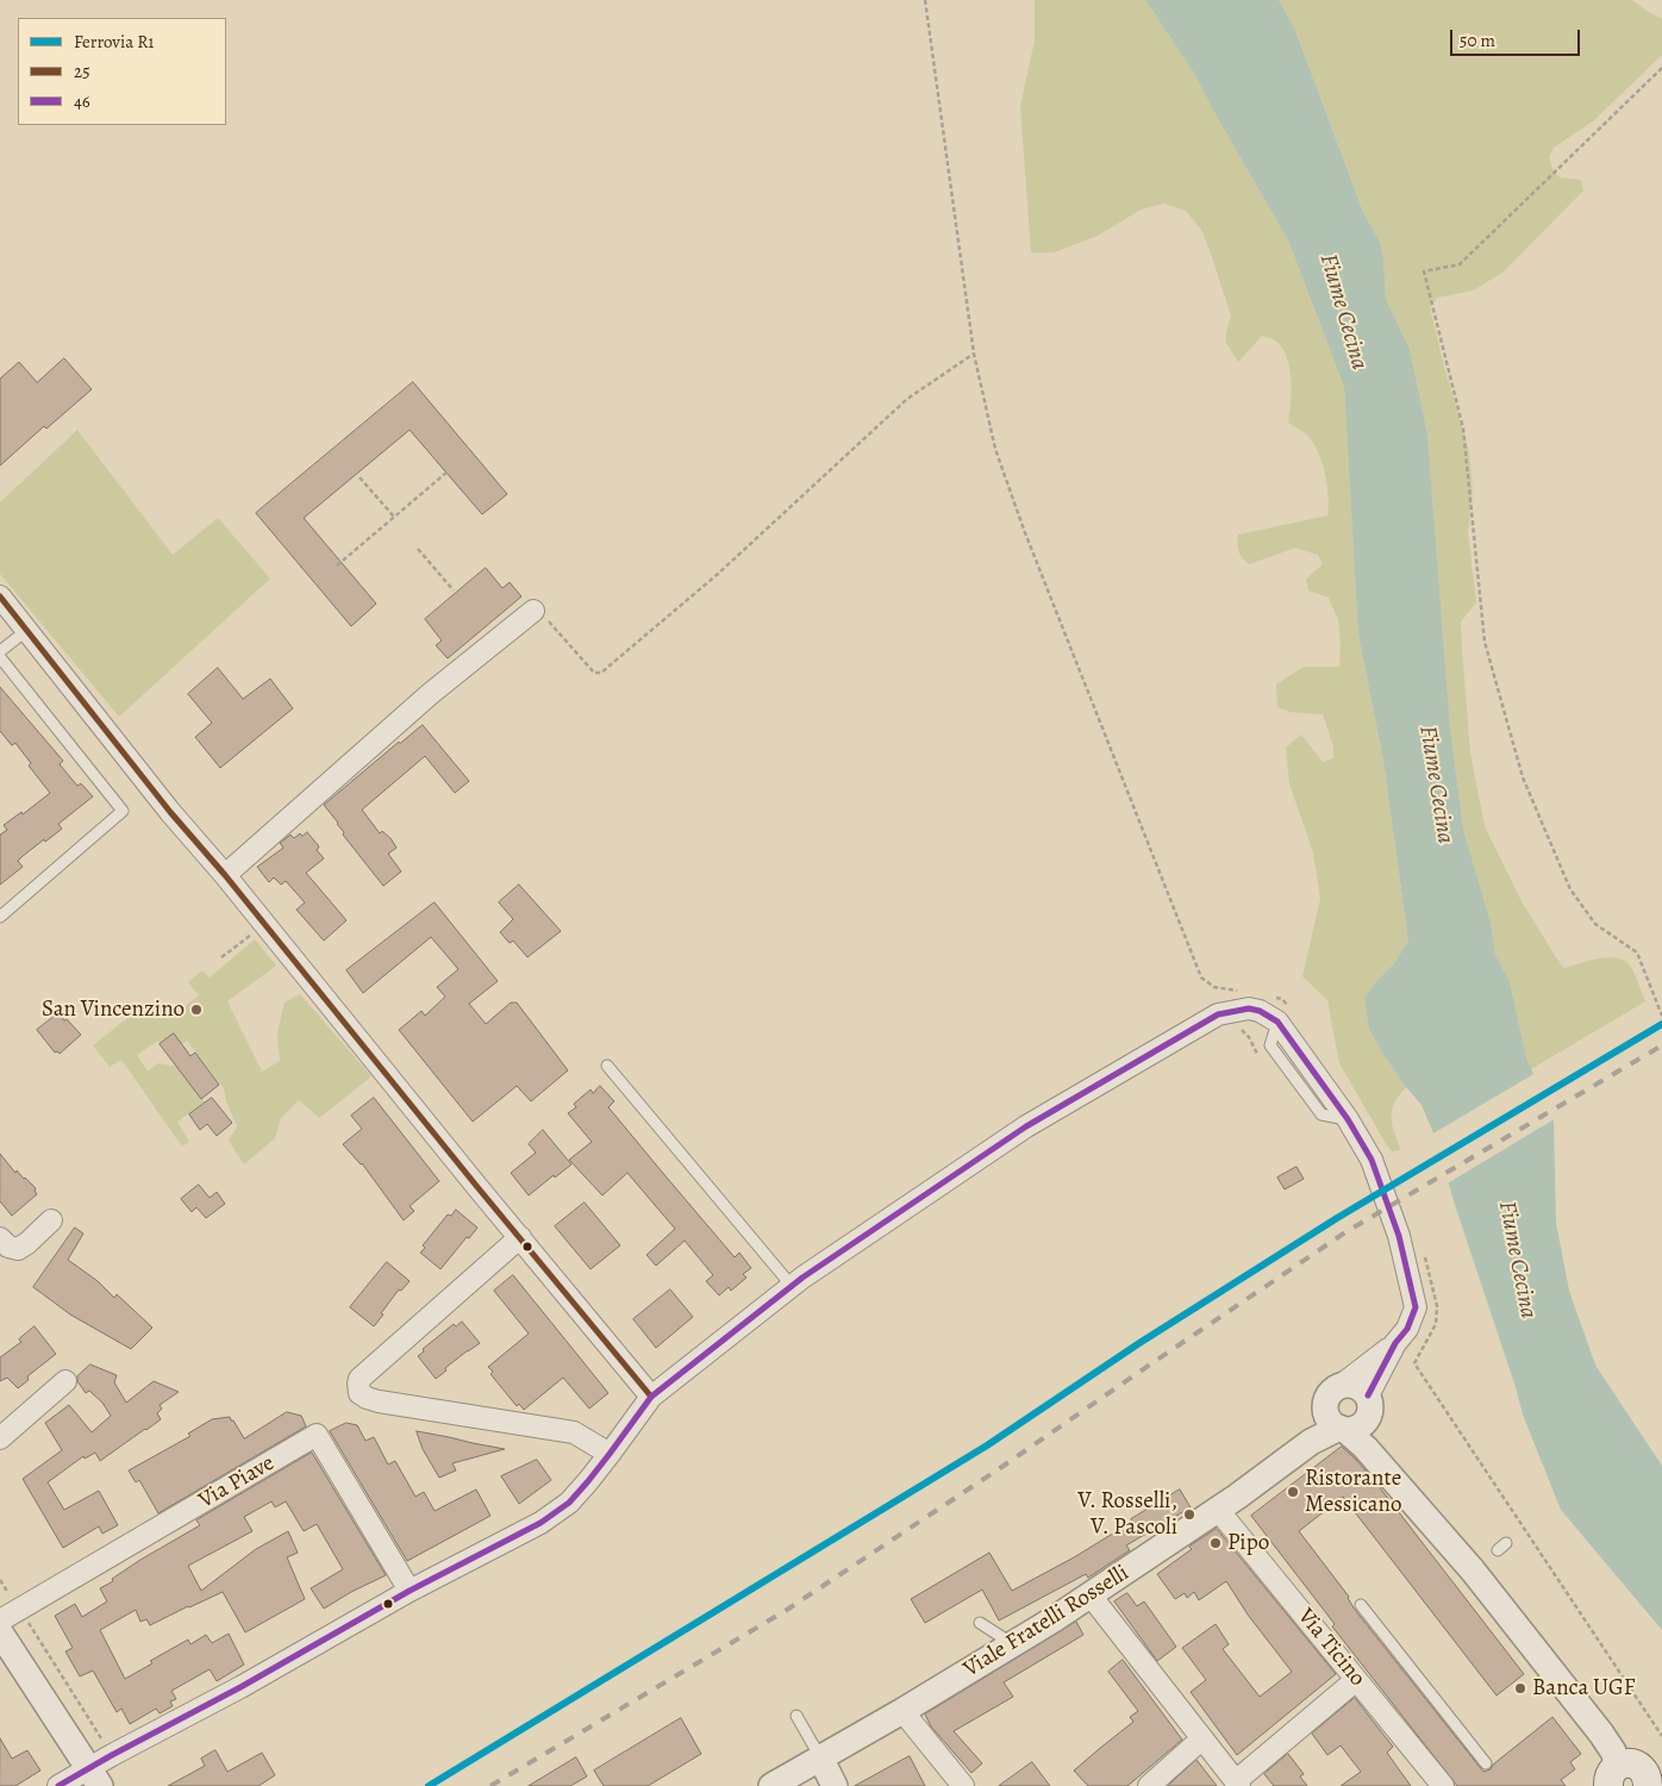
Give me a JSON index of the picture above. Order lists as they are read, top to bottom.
{
  "streets": {
    "street": ["Via Piave", "Viale Fratelli Rosselli", "Via Ticino"]
  },
  "crossings": [
    ["Viale Fratelli Rosselli", "Via Ticino"]
  ],
  "water": ["Fiume Cecina"],
  "places": [
    "San Vincenzino",
    "Ristorante Messicano",
    "V. Rosselli, V. Pascoli",
    "Pipo",
    "Banca UGF"
  ],
  "lines": ["transit line 25", "transit line 46", "rail line R1"],
  "legend": ["Ferrovia R1", "25", "46"],
  "scale_bar": "50 m"
}
